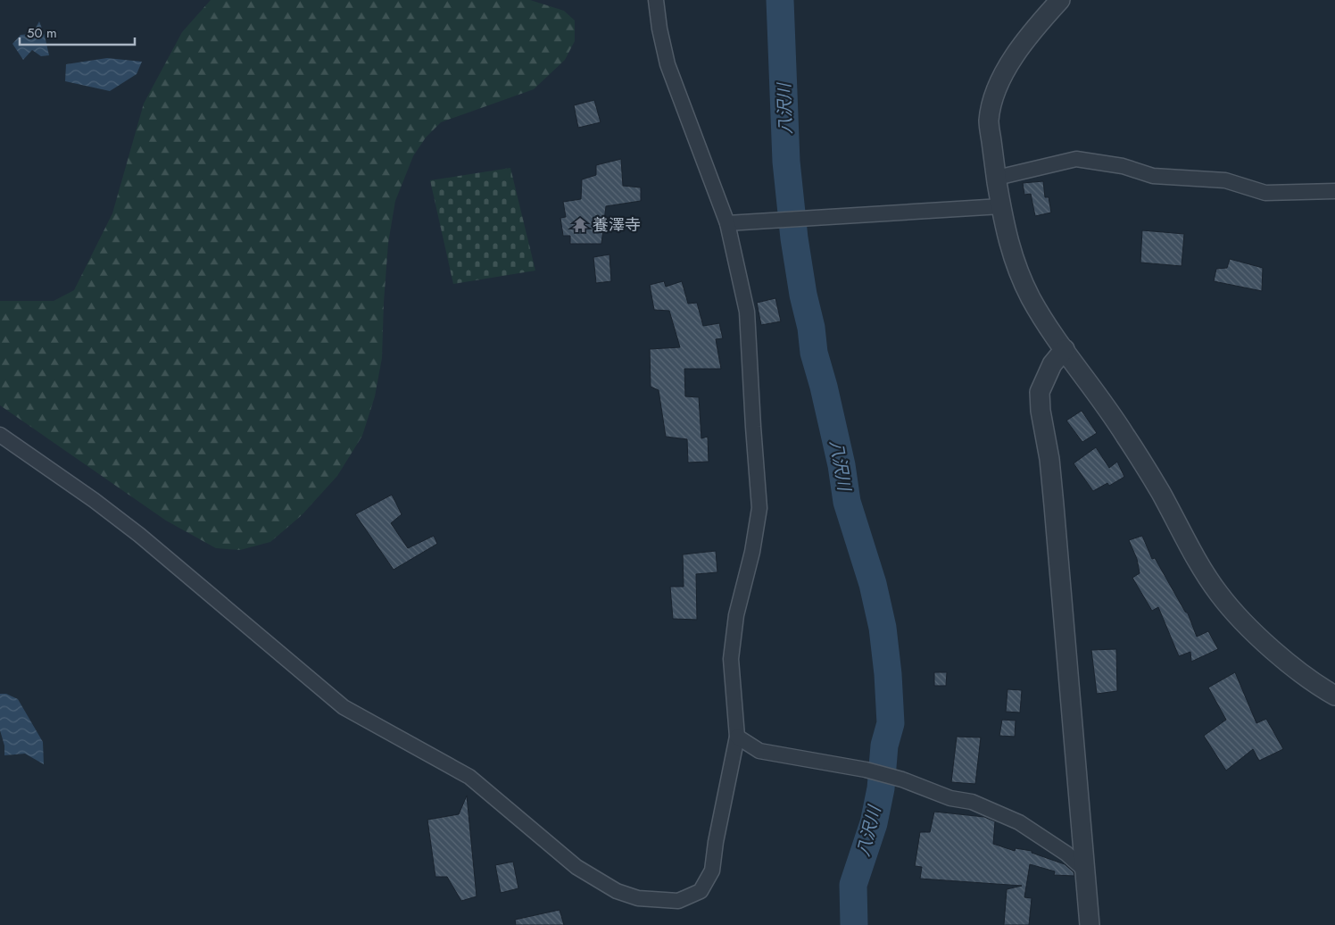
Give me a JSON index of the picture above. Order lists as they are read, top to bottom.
{
  "water": ["八沢川"],
  "places": {
    "temple": ["養澤寺"]
  },
  "scale_bar": "50 m"
}
